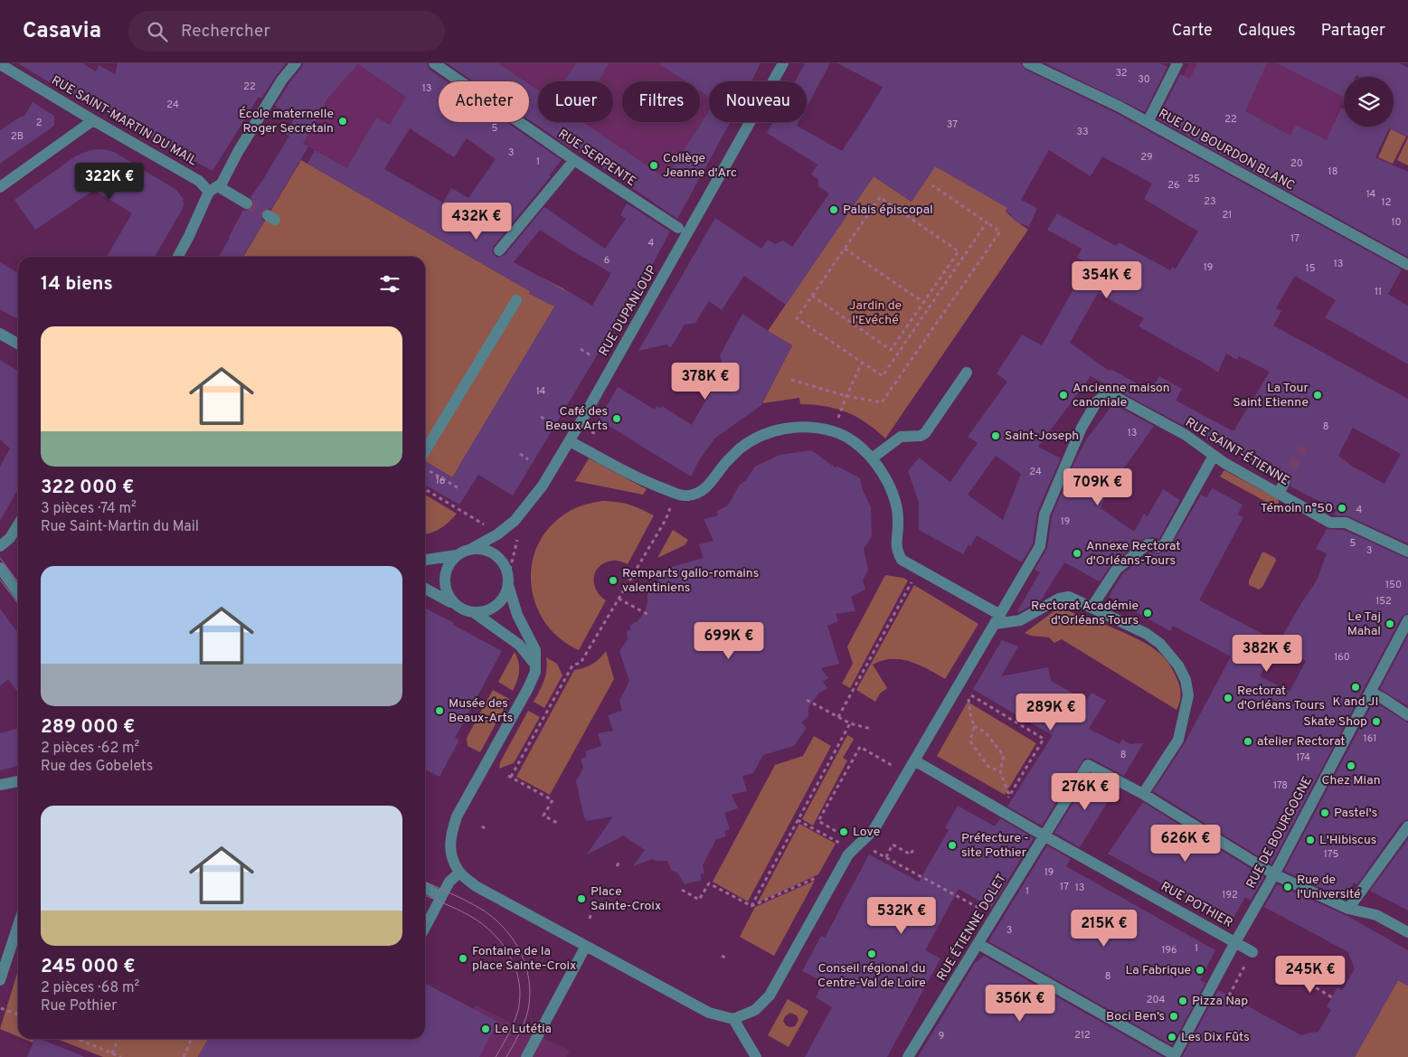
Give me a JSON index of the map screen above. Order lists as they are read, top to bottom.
{
  "streets": {
    "street": [
      "RUE SAINT-MARTIN DU MAIL",
      "RUE DU BOURDON BLANC",
      "RUE SERPENTE",
      "RUE DUPANLOUP",
      "RUE SAINT-ÉTIENNE",
      "RUE DE BOURGOGNE",
      "RUE POTHIER",
      "RUE ÉTIENNE DOLET"
    ]
  },
  "crossings": [
    ["RUE DE BOURGOGNE", "RUE POTHIER"],
    ["RUE POTHIER", "RUE ÉTIENNE DOLET"]
  ],
  "parks": ["Jardin de l'Evéché"],
  "places": [
    "École maternelle Roger Secretain",
    "Collège Jeanne d'Arc",
    "Palais épiscopal",
    "Ancienne maison canoniale",
    "La Tour Saint Etienne",
    "Café des Beaux Arts",
    "Saint-Joseph",
    "Témoin n°50",
    "Annexe Rectorat d'Orléans-Tours",
    "Remparts gallo-romains valentiniens",
    "Rectorat Académie d'Orléans Tours",
    "Le Taj Mahal",
    "K and JI",
    "Rectorat d'Orléans Tours",
    "Musée des Beaux-Arts",
    "Skate Shop",
    "atelier Rectorat",
    "Chez Mian",
    "Pastel's",
    "Love",
    "L'Hibiscus",
    "Préfecture - site Pothier",
    "Rue de l'Université",
    "Place Sainte-Croix",
    "Conseil régional du Centre-Val de Loire",
    "Fontaine de la place Sainte-Croix",
    "La Fabrique",
    "Pizza Nap",
    "Boci Ben’s",
    "Le Lutétia",
    "Les Dix Fûts"
  ],
  "house_numbers": [
    "32",
    "30",
    "22",
    "13",
    "24",
    "22",
    "2",
    "37",
    "5",
    "33",
    "2B",
    "3",
    "29",
    "1",
    "20",
    "18",
    "25",
    "26",
    "14",
    "23",
    "12",
    "21",
    "10",
    "17",
    "4",
    "6",
    "13",
    "19",
    "15",
    "11",
    "14",
    "8",
    "13",
    "24",
    "16",
    "4",
    "19",
    "5",
    "3",
    "150",
    "152",
    "160",
    "161",
    "8",
    "174",
    "178",
    "175",
    "19",
    "17",
    "13",
    "1",
    "192",
    "3",
    "1",
    "196",
    "8",
    "204",
    "212",
    "9"
  ],
  "page": {
    "header": "Casavia",
    "search": "Rechercher",
    "nav": ["Carte", "Calques", "Partager"],
    "chip": [
      "Acheter",
      "Louer",
      "Filtres",
      "Nouveau"
    ],
    "price": [
      "322K €",
      "432K €",
      "354K €",
      "378K €",
      "709K €",
      "699K €",
      "382K €",
      "289K €",
      "276K €",
      "626K €",
      "532K €",
      "215K €",
      "245K €",
      "356K €"
    ],
    "heading": "14 biens",
    "list": [
      {
        "name": "322 000 €",
        "note": "3 pièces · 74 m² · Rue Saint-Martin du Mail"
      },
      {
        "name": "289 000 €",
        "note": "2 pièces · 62 m² · Rue des Gobelets"
      },
      {
        "name": "245 000 €",
        "note": "2 pièces · 68 m² · Rue Pothier"
      }
    ]
  }
}
